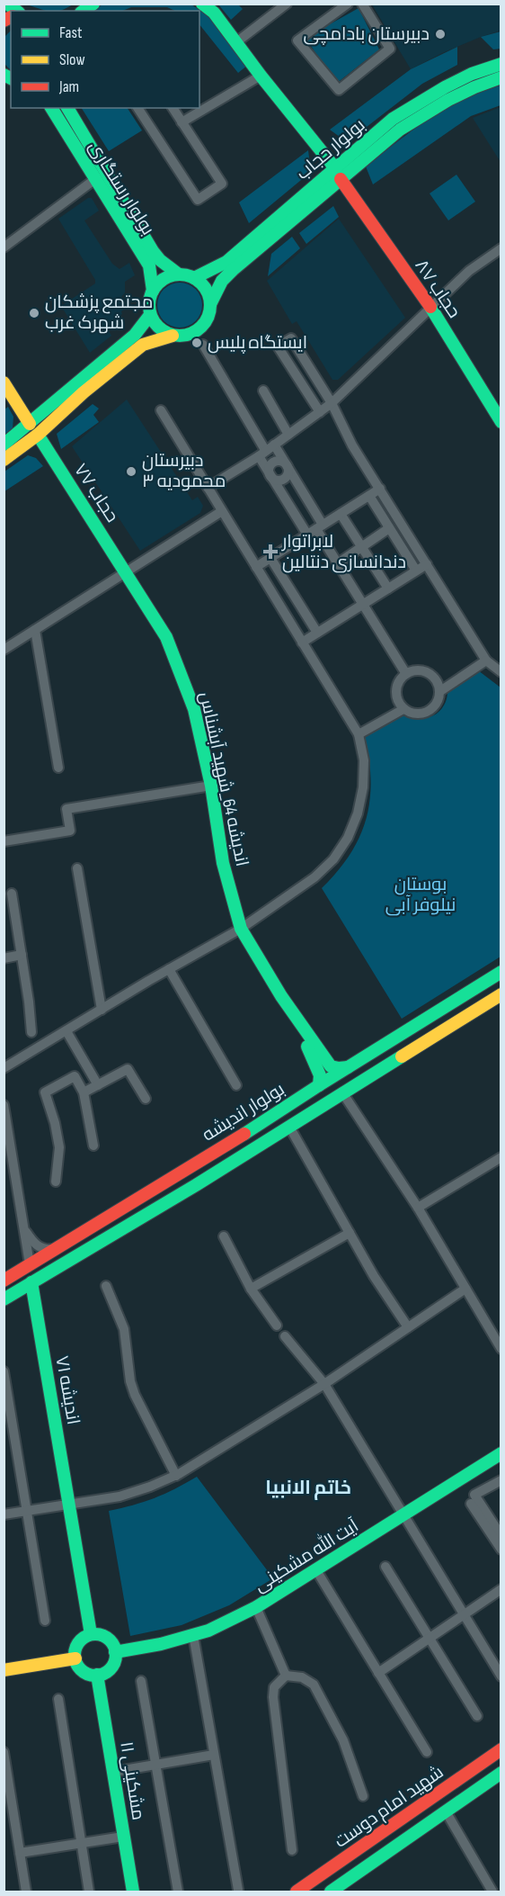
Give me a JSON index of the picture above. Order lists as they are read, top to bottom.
{
  "streets": {
    "street": [
      "بولوار حجاب",
      "بولوار رستگاری",
      "حجاب ۸۷",
      "حجاب ۷۷",
      "اندیشه 64_شهید آبشناس",
      "بولوار اندیشه",
      "اندیشه ۷۱",
      "آیت الله مشکینی",
      "مشکینی ۱۱",
      "شهید امام دوست"
    ]
  },
  "crossings": [
    ["بولوار حجاب", "بولوار رستگاری"],
    ["بولوار حجاب", "حجاب ۸۷"],
    ["حجاب ۷۷", "اندیشه 64_شهید آبشناس"],
    ["بولوار اندیشه", "اندیشه ۷۱"],
    ["اندیشه ۷۱", "آیت الله مشکینی"],
    ["اندیشه ۷۱", "مشکینی ۱۱"],
    ["آیت الله مشکینی", "مشکینی ۱۱"]
  ],
  "districts": ["خاتم الانبیا"],
  "parks": ["بوستان نیلوفر آبی"],
  "places": {
    "other": [
      "دبیرستان بادامچی",
      "مجتمع پزشکان شهرک غرب",
      "ایستگاه پلیس",
      "دبیرستان محمودیه ۳"
    ],
    "health": ["لابراتوار دندانسازی دنتالین"]
  },
  "legend": ["Fast", "Slow", "Jam"]
}
